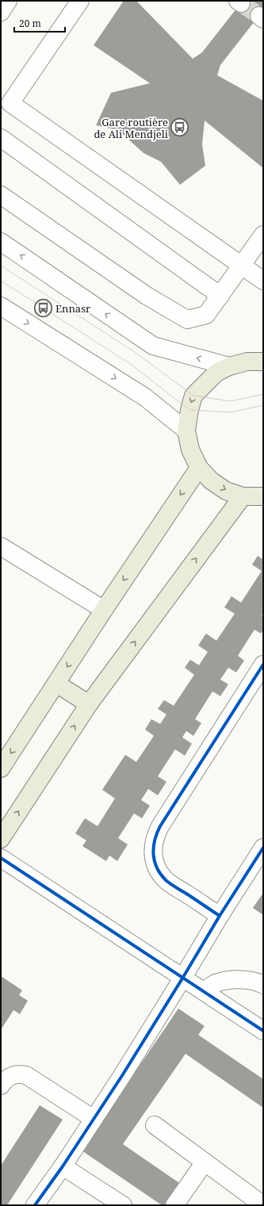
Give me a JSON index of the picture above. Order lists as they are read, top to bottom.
{
  "places": {
    "bus stop": ["Gare routière de Ali Mendjeli", "Ennasr"]
  },
  "scale_bar": "20 m"
}
